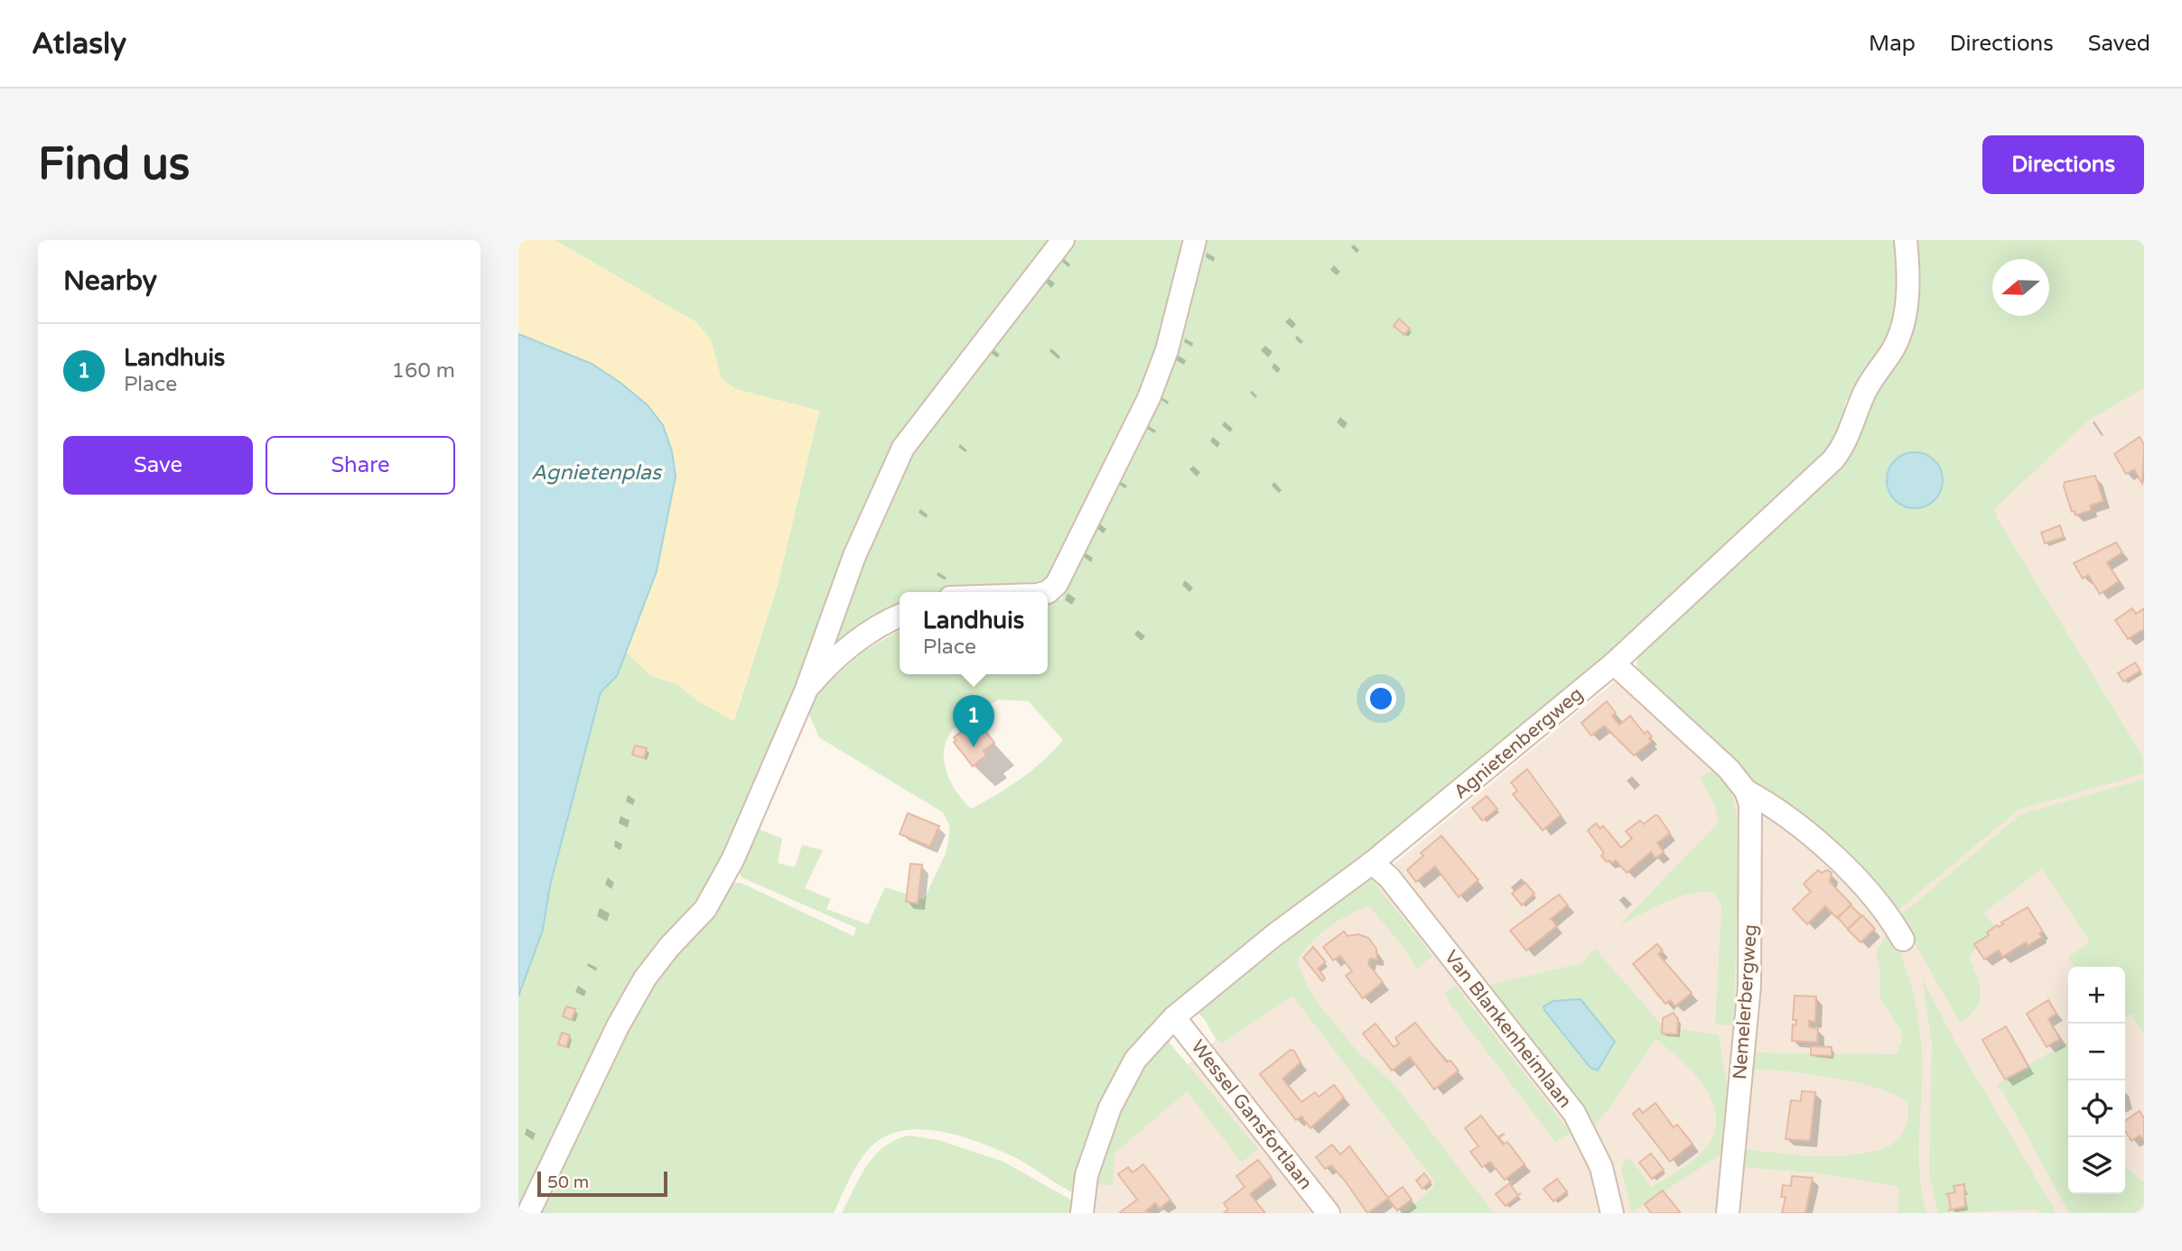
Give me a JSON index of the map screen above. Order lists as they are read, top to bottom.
{
  "streets": {
    "street": [
      "Agnietenbergweg",
      "Nemelerbergweg",
      "Van Blankenheimlaan",
      "Wessel Gansfortlaan"
    ]
  },
  "crossings": [
    ["Agnietenbergweg", "Nemelerbergweg"],
    ["Agnietenbergweg", "Van Blankenheimlaan"],
    ["Agnietenbergweg", "Wessel Gansfortlaan"]
  ],
  "water": ["Agnietenplas"],
  "scale_bar": "50 m",
  "north": "left",
  "page": {
    "header": "Atlasly",
    "nav": ["Map", "Directions", "Saved"],
    "buttons": [
      "Directions",
      ["Save", "Share"]
    ],
    "title": "Find us",
    "heading": "Nearby",
    "list": [
      {
        "mark": "1",
        "name": "Landhuis",
        "note": "Place",
        "value": "160 m"
      }
    ],
    "popup": ["Landhuis", "Place"],
    "pins": "1",
    "map_buttons": ["+", "−"],
    "scale": "50 m"
  }
}
